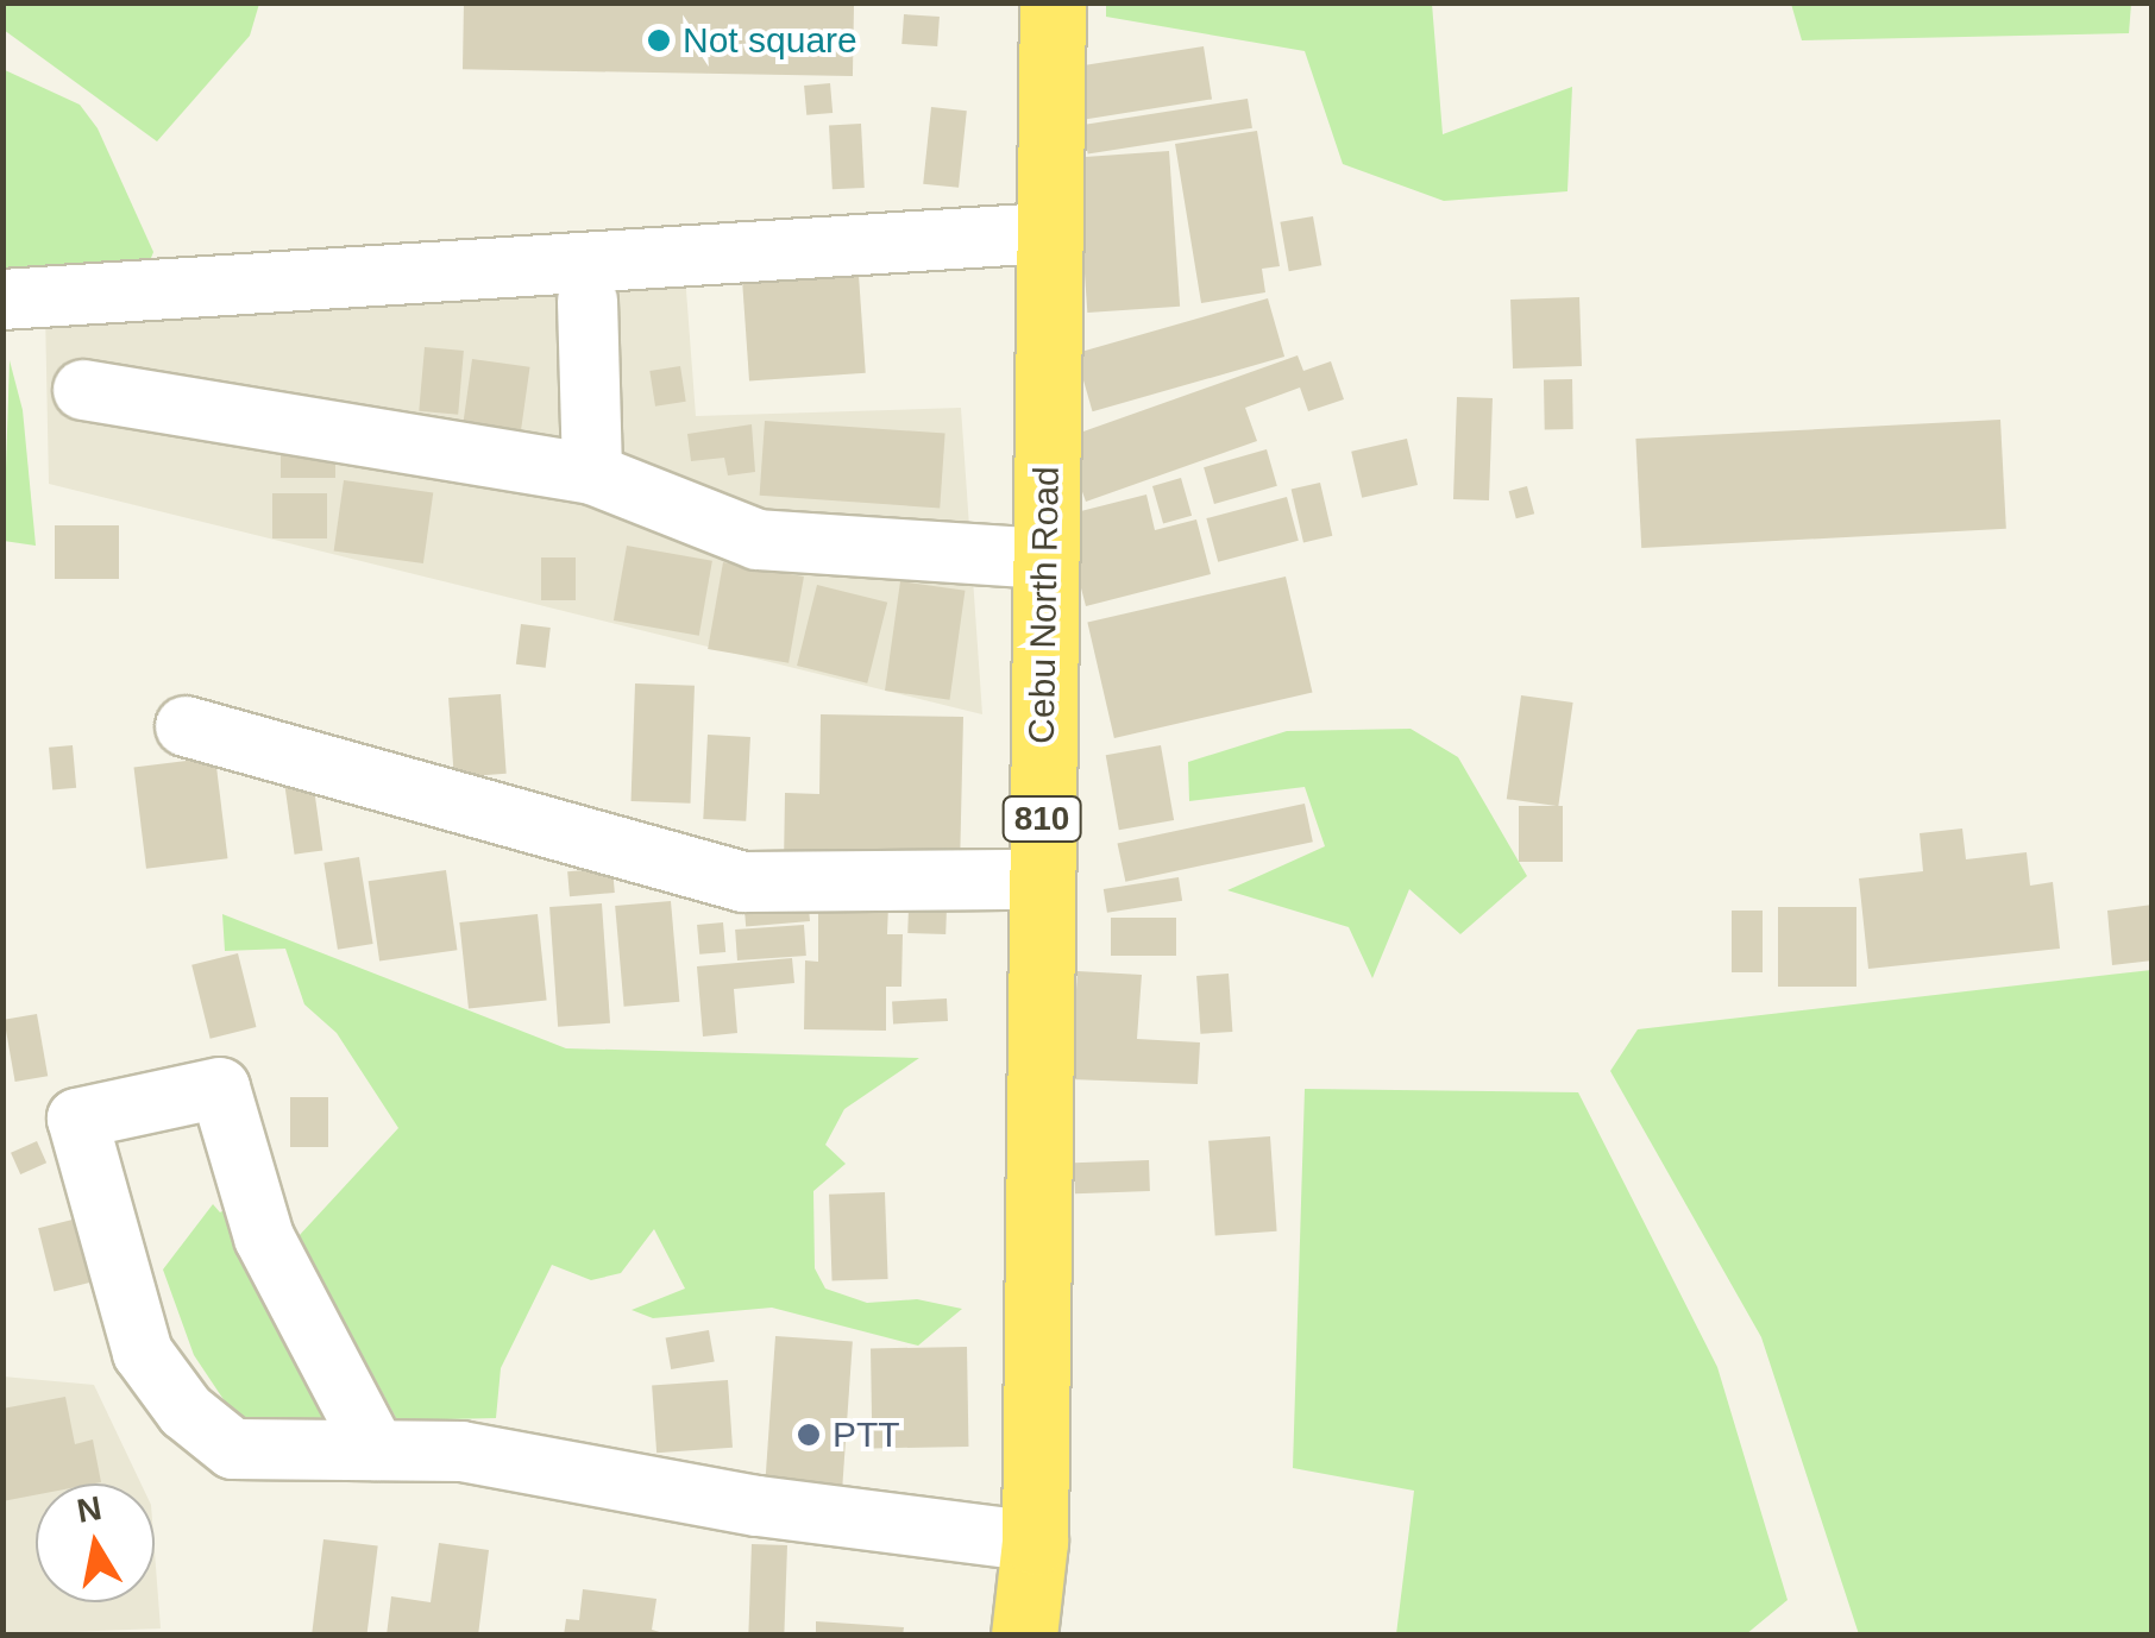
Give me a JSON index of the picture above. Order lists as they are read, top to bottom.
{
  "streets": {
    "highway": ["Cebu North Road", "810"]
  },
  "places": ["Not square", "PTT"],
  "north": "top"
}
